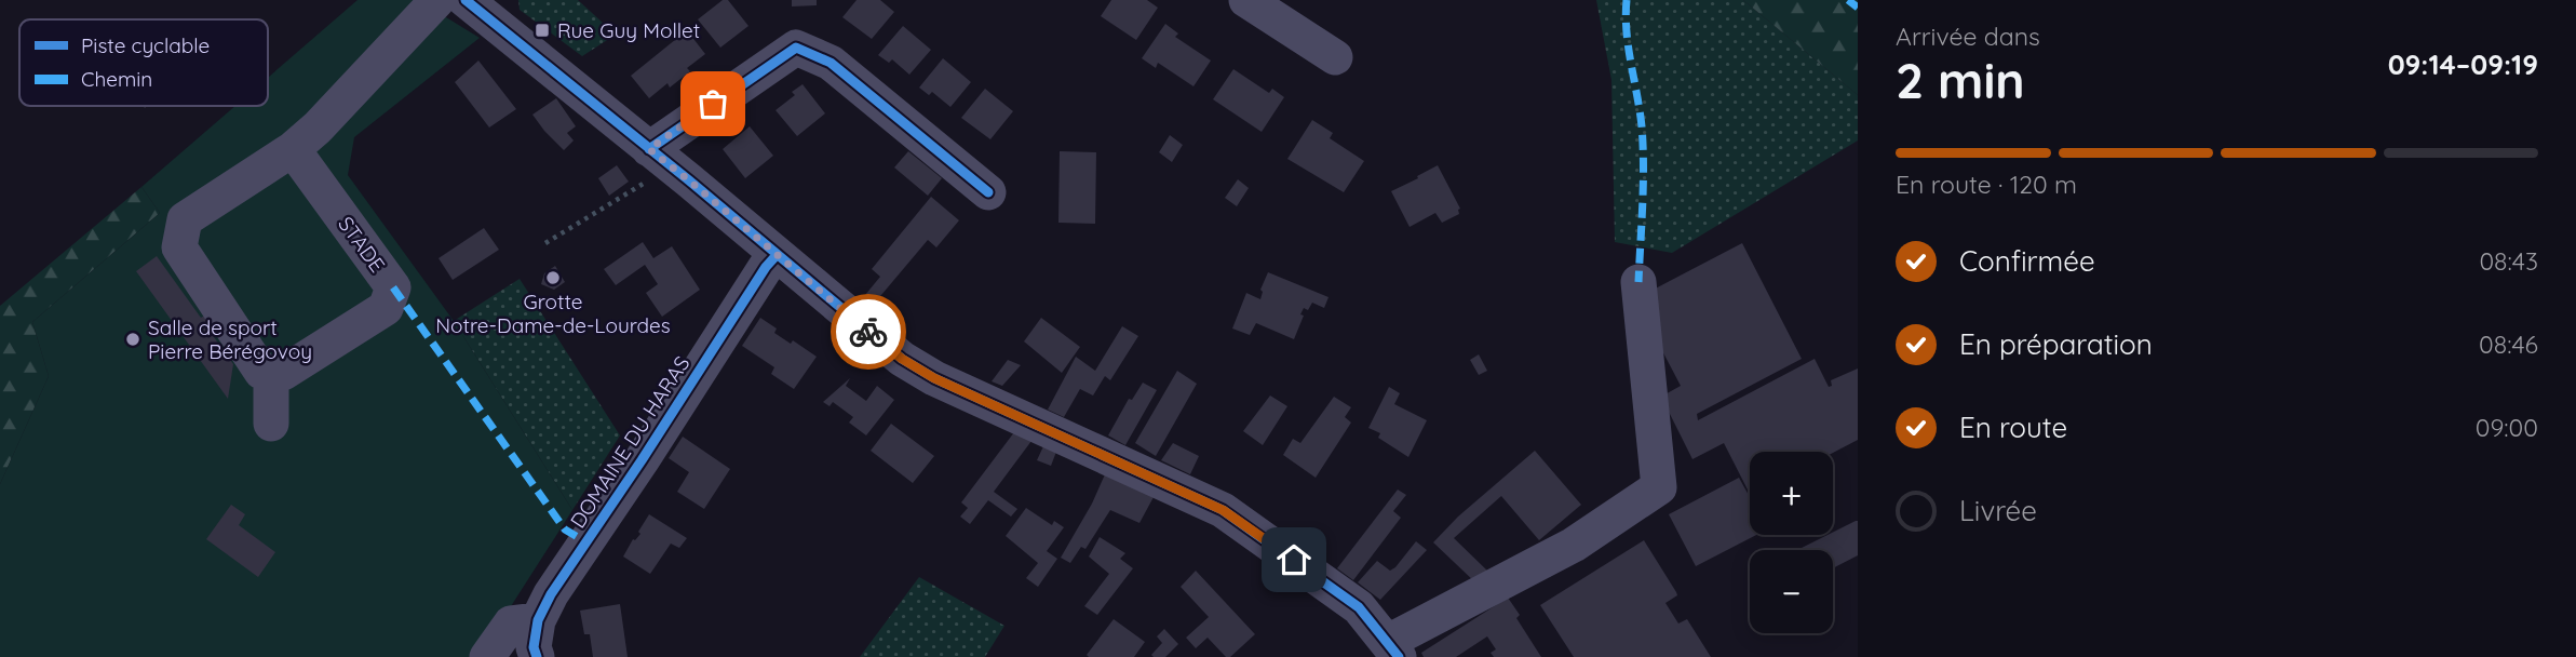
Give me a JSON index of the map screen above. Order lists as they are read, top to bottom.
{
  "streets": {
    "street": ["STADE", "DOMAINE DU HARAS"]
  },
  "places": {
    "transit": ["Rue Guy Mollet"],
    "other": ["Grotte Notre-Dame-de-Lourdes", "Salle de sport Pierre Bérégovoy"]
  },
  "legend": ["Piste cyclable", "Chemin"],
  "page": {
    "heading": ["2 min", "Arrivée dans", "09:14–09:19"],
    "bar": "En route · 120 m",
    "list": [
      ["Confirmée", "08:43"],
      ["En préparation", "08:46"],
      ["En route", "09:00"],
      "Livrée"
    ],
    "map_buttons": ["+", "−"]
  }
}
